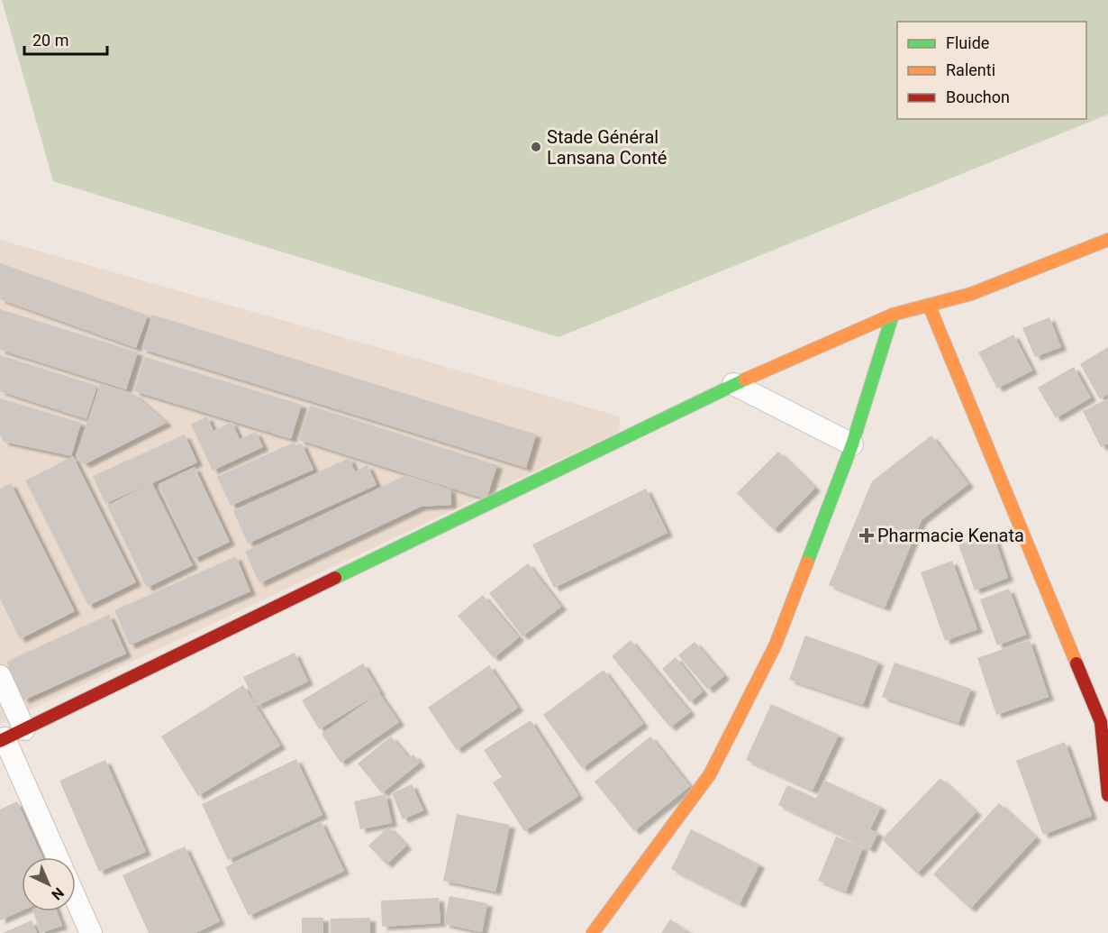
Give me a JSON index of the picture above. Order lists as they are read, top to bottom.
{
  "places": {
    "other": ["Stade Général Lansana Conté"],
    "health": ["Pharmacie Kenata"]
  },
  "legend": ["Fluide", "Ralenti", "Bouchon"],
  "scale_bar": "20 m",
  "north": "bottom right"
}
